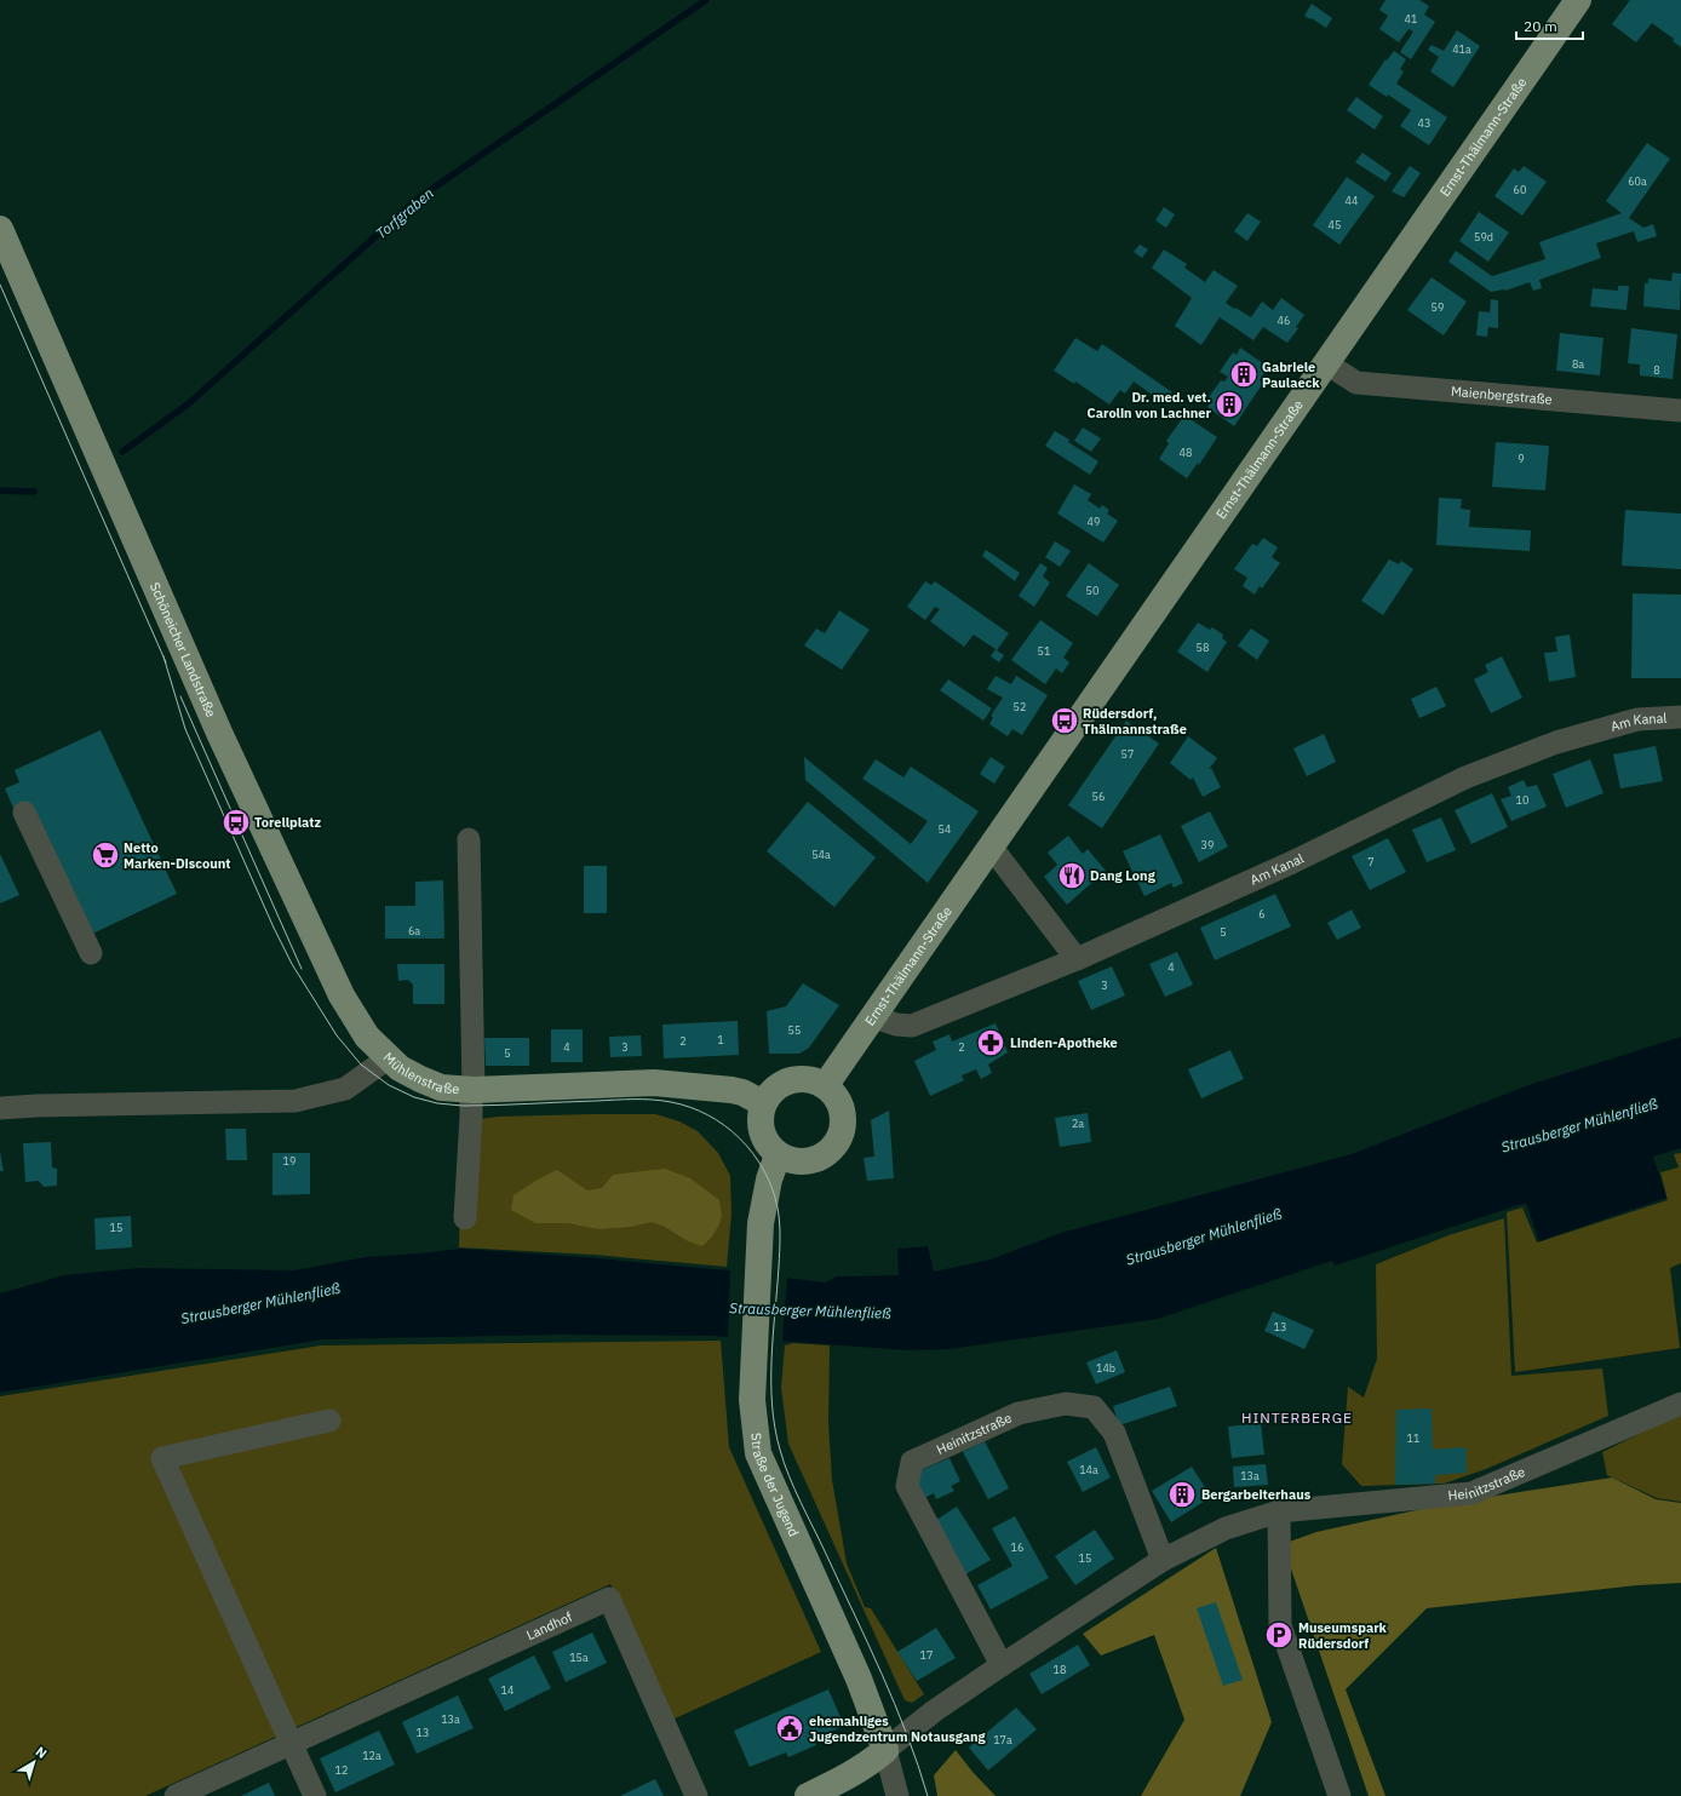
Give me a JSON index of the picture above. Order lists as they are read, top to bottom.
{
  "streets": {
    "main road": [
      "Ernst-Thälmann-Straße",
      "Schöneicher Landstraße",
      "Mühlenstraße",
      "Straße der Jugend"
    ],
    "street": [
      "Maienbergstraße",
      "Am Kanal",
      "Heinitzstraße",
      "Landhof"
    ]
  },
  "crossings": [
    ["Ernst-Thälmann-Straße", "Maienbergstraße"],
    ["Ernst-Thälmann-Straße", "Am Kanal"],
    ["Ernst-Thälmann-Straße", "Mühlenstraße"],
    ["Ernst-Thälmann-Straße", "Straße der Jugend"],
    ["Schöneicher Landstraße", "Mühlenstraße"],
    ["Mühlenstraße", "Straße der Jugend"],
    ["Heinitzstraße", "Straße der Jugend"]
  ],
  "districts": ["HINTERBERGE"],
  "water": ["Torfgraben", "Strausberger Mühlenfließ"],
  "places": {
    "building": ["Gabriele Paulaeck", "Dr. med. vet. Carolin von Lachner", "Bergarbeiterhaus"],
    "bus stop": ["Rüdersdorf, Thälmannstraße", "Torellplatz"],
    "supermarket": ["Netto Marken-Discount"],
    "restaurant": ["Dang Long"],
    "pharmacy": ["Linden-Apotheke"],
    "parking": ["Museumspark Rüdersdorf"],
    "public building": ["ehemahliges Jugendzentrum Notausgang"]
  },
  "house_numbers": [
    "41",
    "41a",
    "43",
    "60a",
    "60",
    "44",
    "45",
    "59d",
    "59",
    "46",
    "8a",
    "8",
    "48",
    "9",
    "49",
    "50",
    "58",
    "51",
    "52",
    "57",
    "56",
    "10",
    "54",
    "39",
    "54a",
    "7",
    "6",
    "6a",
    "5",
    "4",
    "3",
    "55",
    "1",
    "2",
    "4",
    "3",
    "2",
    "5",
    "2a",
    "19",
    "15",
    "13",
    "14b",
    "11",
    "14a",
    "13a",
    "16",
    "15",
    "17",
    "15a",
    "18",
    "14",
    "13a",
    "13",
    "17a",
    "12a",
    "12"
  ],
  "scale_bar": "20 m",
  "north": "top right"
}
